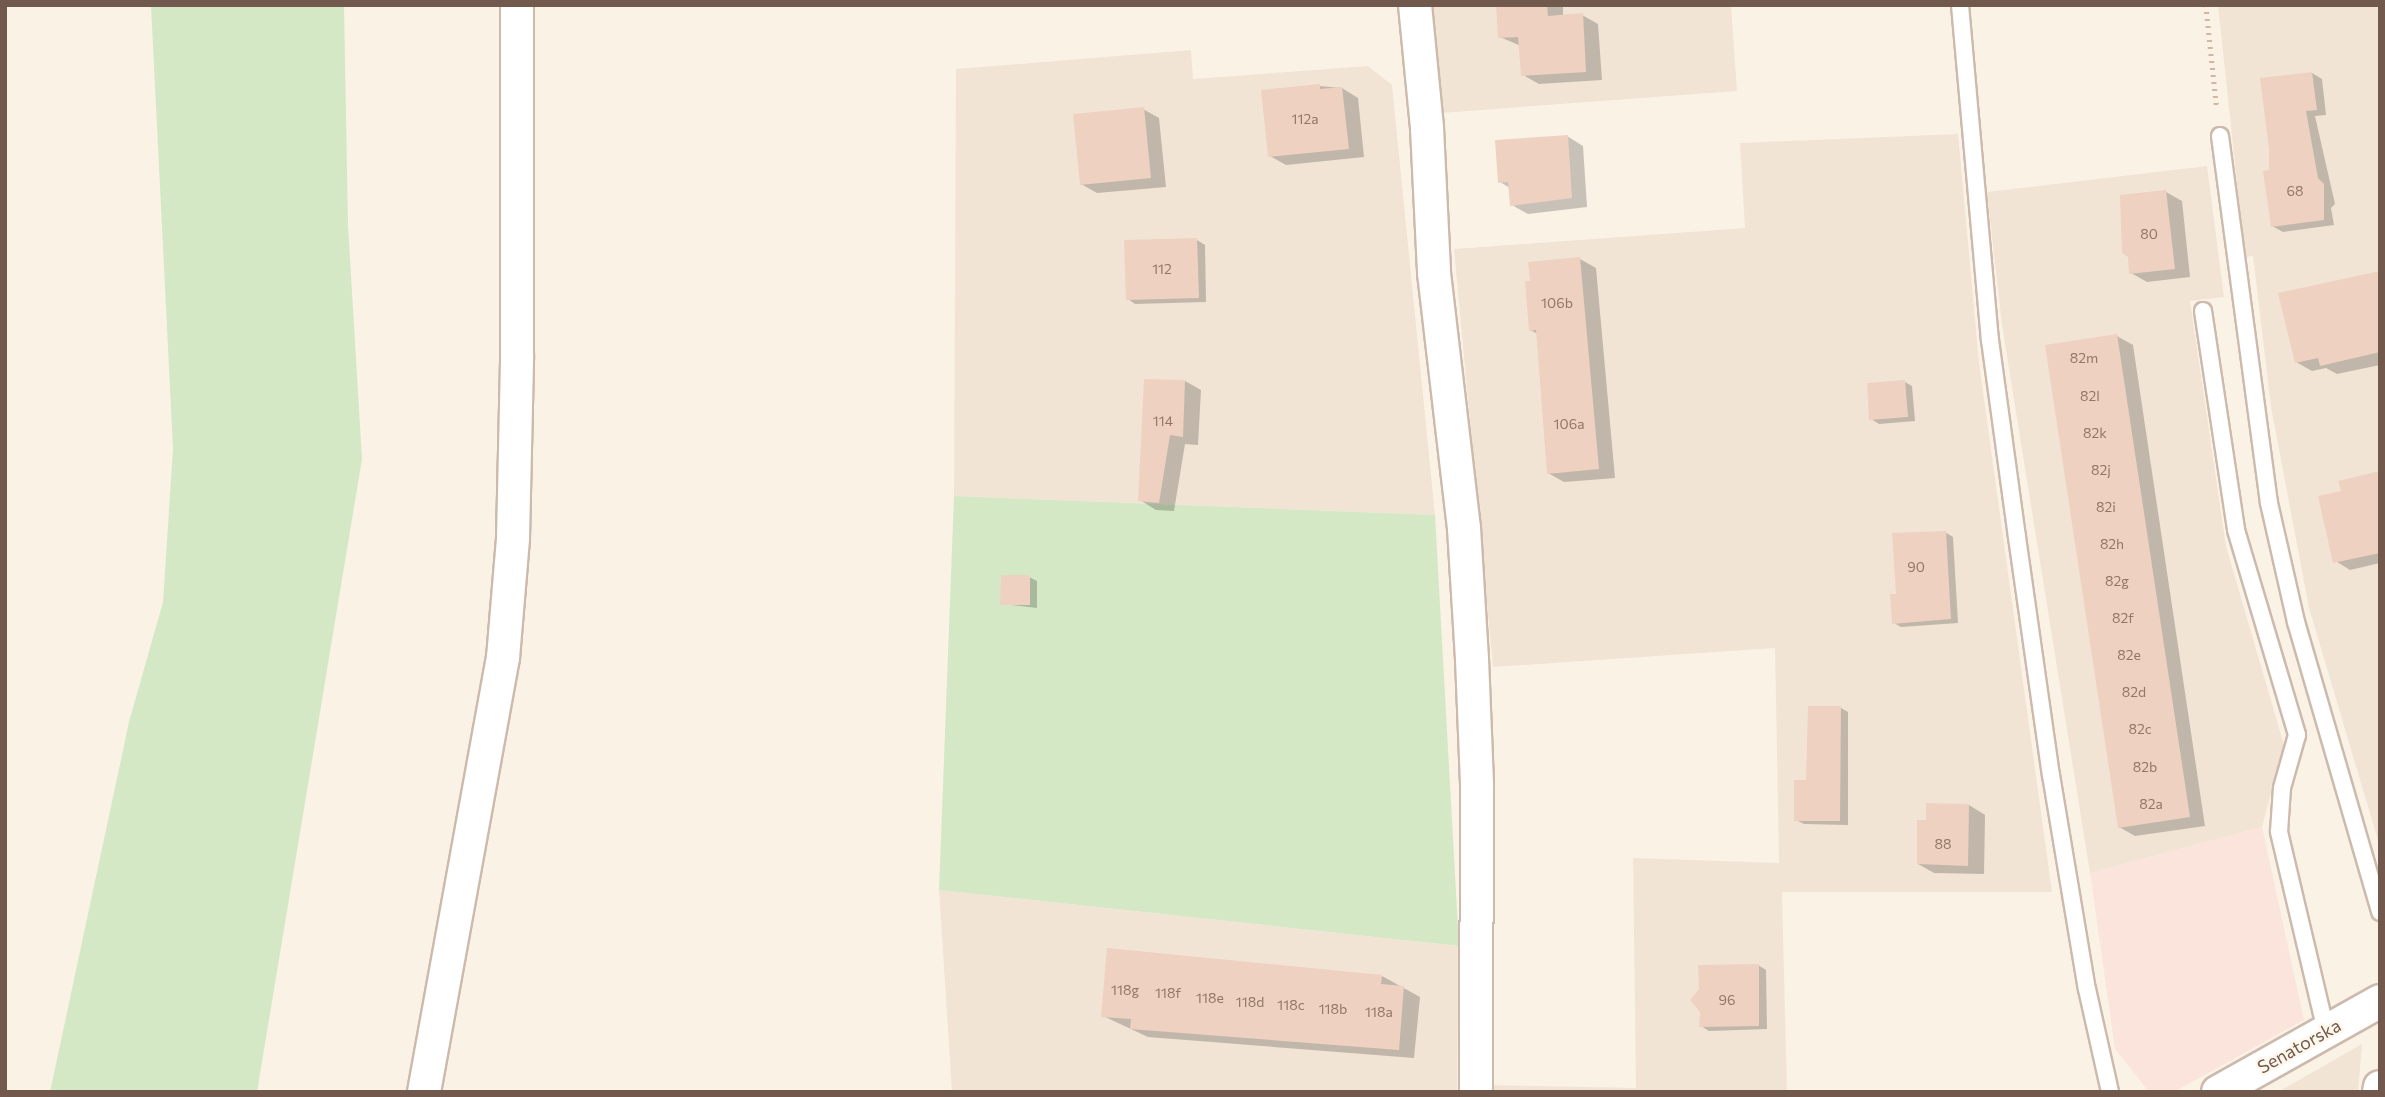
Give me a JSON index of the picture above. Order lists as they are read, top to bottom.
{
  "streets": {
    "street": ["Senatorska"]
  },
  "house_numbers": [
    "112a",
    "68",
    "80",
    "112",
    "106b",
    "82m",
    "82l",
    "114",
    "106a",
    "82k",
    "82j",
    "82i",
    "82h",
    "90",
    "82g",
    "82f",
    "82e",
    "82d",
    "82c",
    "82b",
    "82a",
    "88",
    "118g",
    "118f",
    "118e",
    "96",
    "118d",
    "118c",
    "118b",
    "118a"
  ]
}
